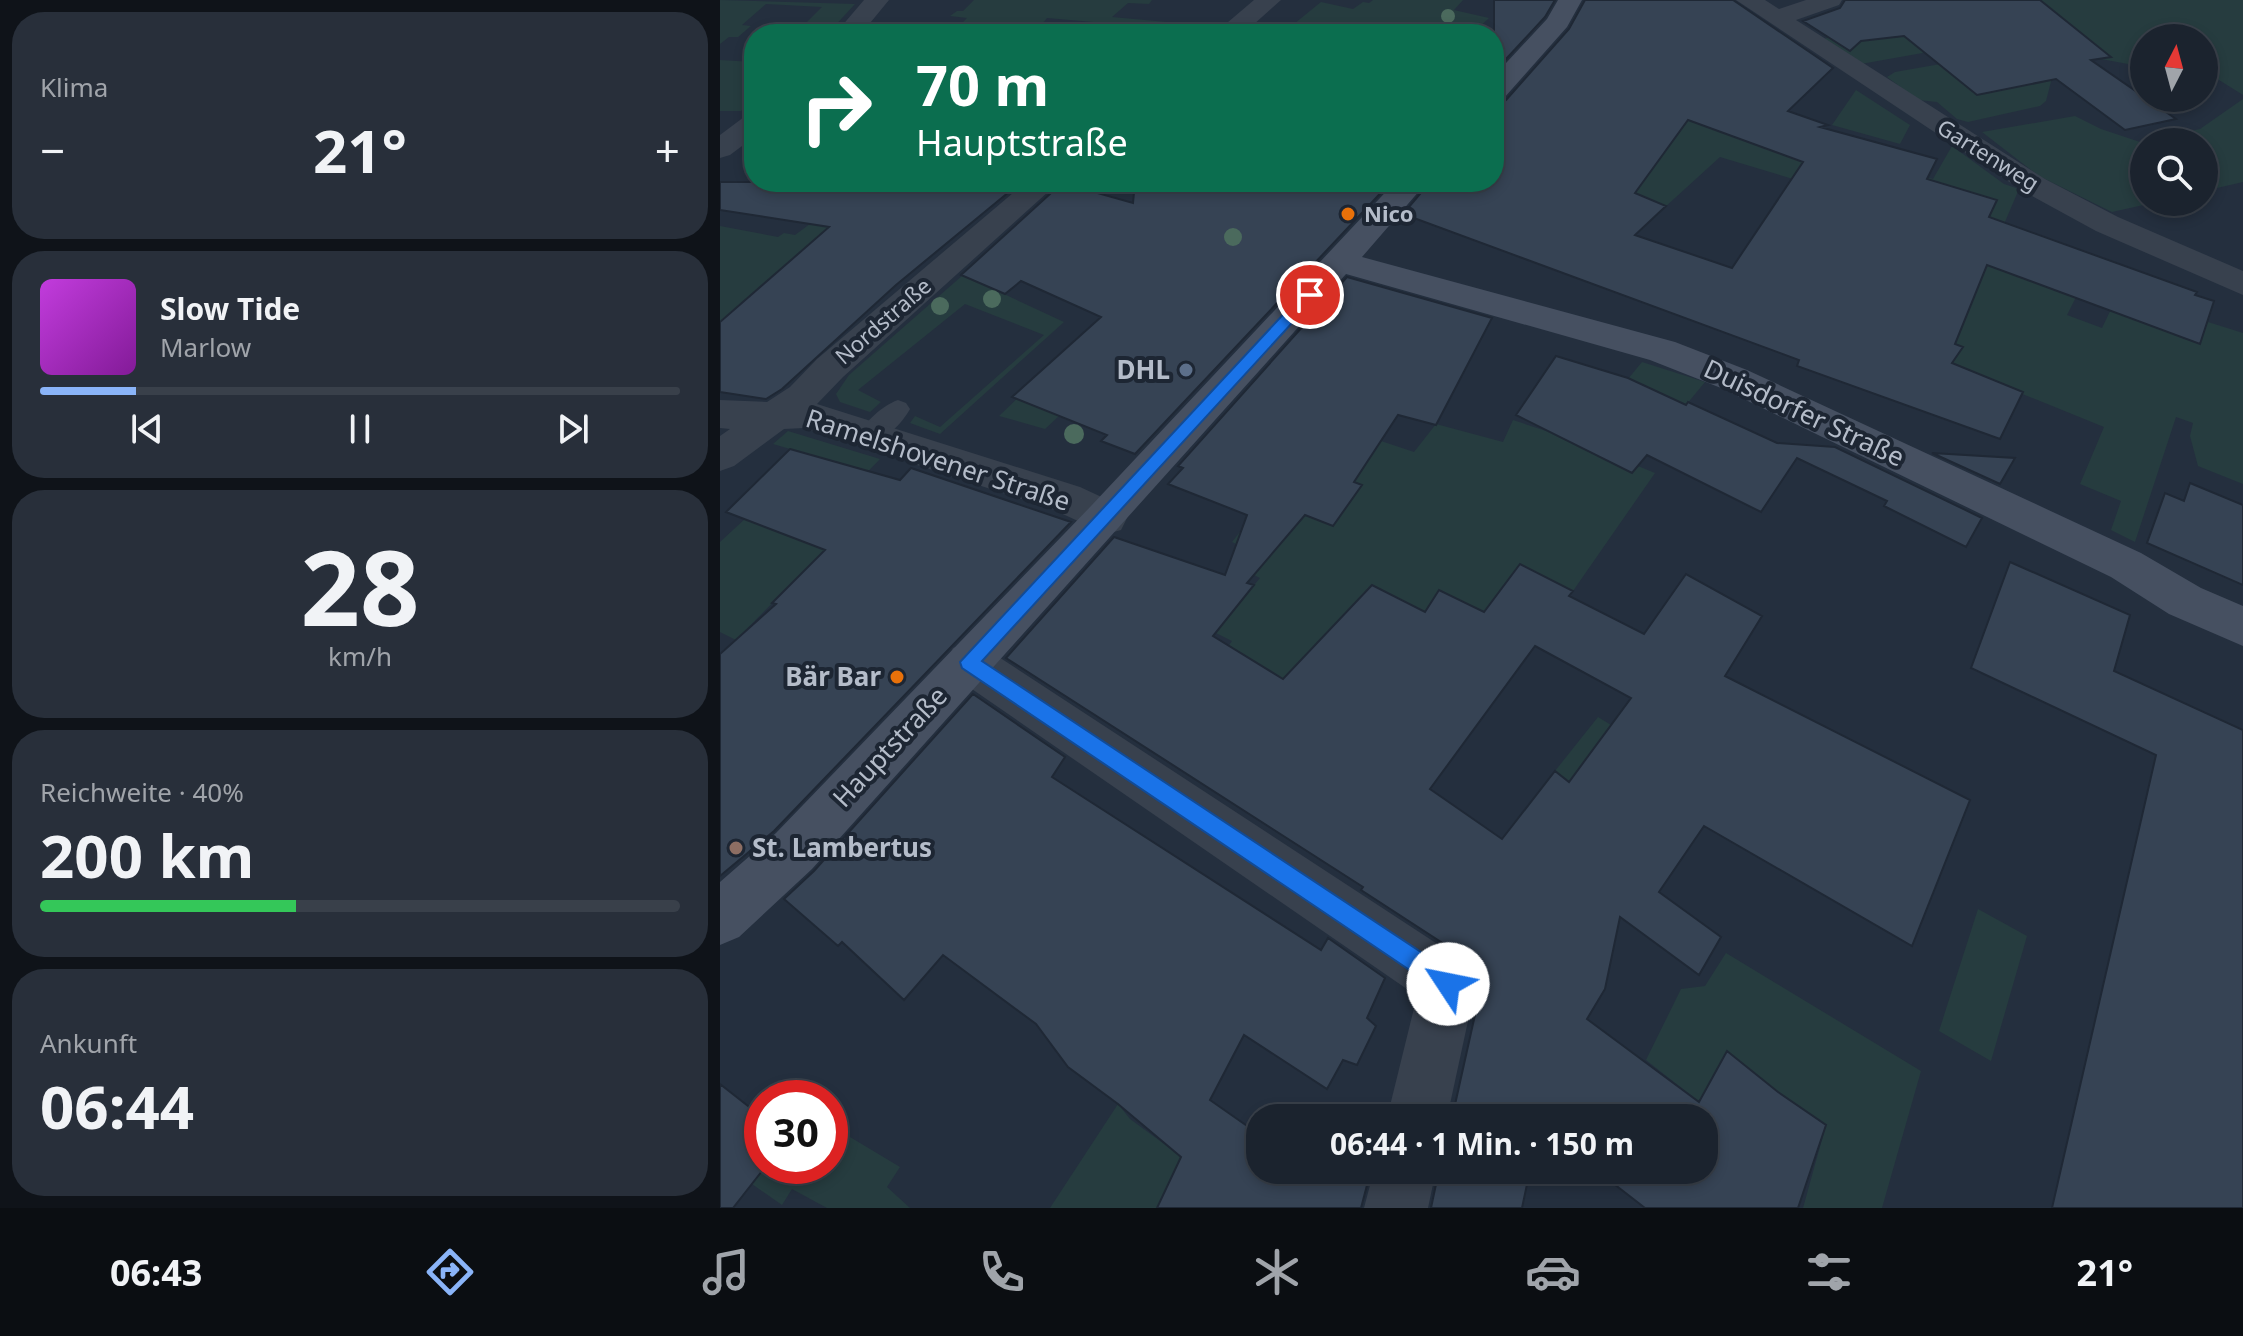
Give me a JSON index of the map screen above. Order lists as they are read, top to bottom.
{
  "streets": {
    "main road": ["Duisdorfer Straße", "Hauptstraße"],
    "street": ["Gartenweg", "Nordstraße", "Ramelshovener Straße"]
  },
  "crossings": [
    ["Nordstraße", "Ramelshovener Straße"],
    ["Duisdorfer Straße", "Hauptstraße"],
    ["Ramelshovener Straße", "Hauptstraße"]
  ],
  "places": [
    "Nico",
    "DHL",
    "Bär Bar",
    "St. Lambertus"
  ],
  "north": "top",
  "page": {
    "tile": [
      "Klima",
      ["28", "km/h"],
      ["Reichweite · 40%", "200 km"],
      ["Ankunft", "06:44"]
    ],
    "turn": ["70 m", "Hauptstraße"],
    "heat": ["−", "21°", "+"],
    "song": ["Slow Tide", "Marlow"],
    "limit": "30",
    "trip": "06:44 · 1 Min. · 150 m",
    "tabs": ["06:43", "21°"]
  }
}
